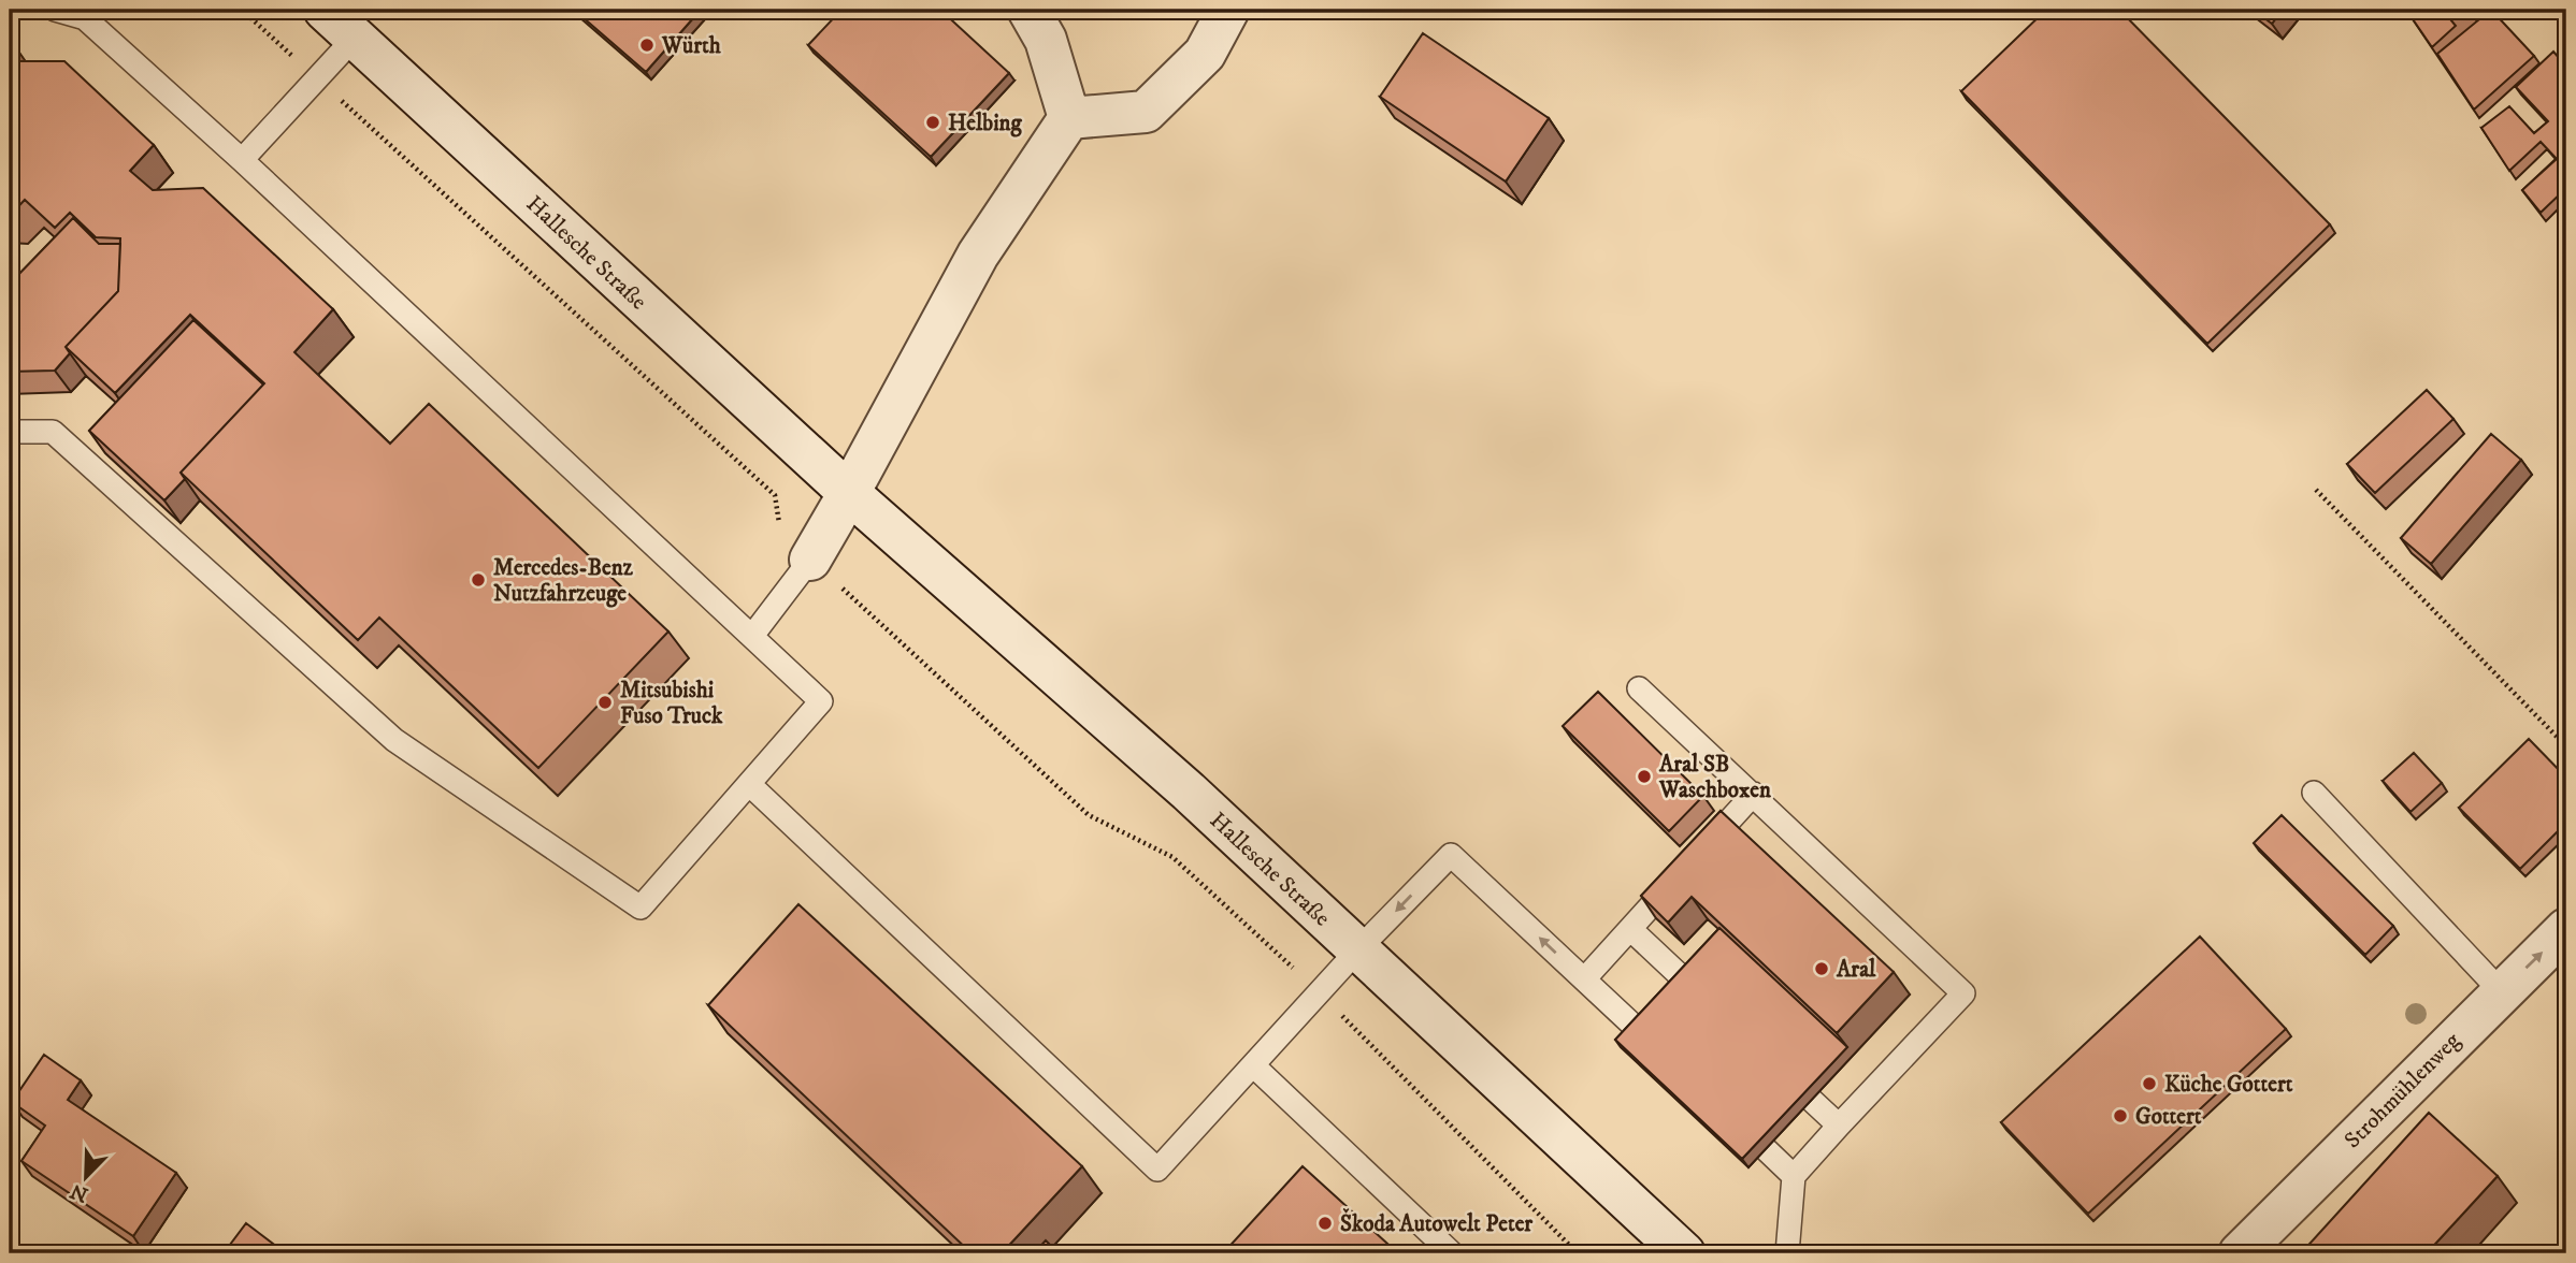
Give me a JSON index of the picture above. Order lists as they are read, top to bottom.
{
  "streets": {
    "main road": ["Hallesche Straße", "Strohmühlenweg"]
  },
  "places": [
    "Würth",
    "Helbing",
    "Mercedes-Benz Nutzfahrzeuge",
    "Mitsubishi Fuso Truck",
    "Aral SB Waschboxen",
    "Aral",
    "Küche Gottert",
    "Gottert",
    "Škoda Autowelt Peter"
  ],
  "north": "bottom left"
}
